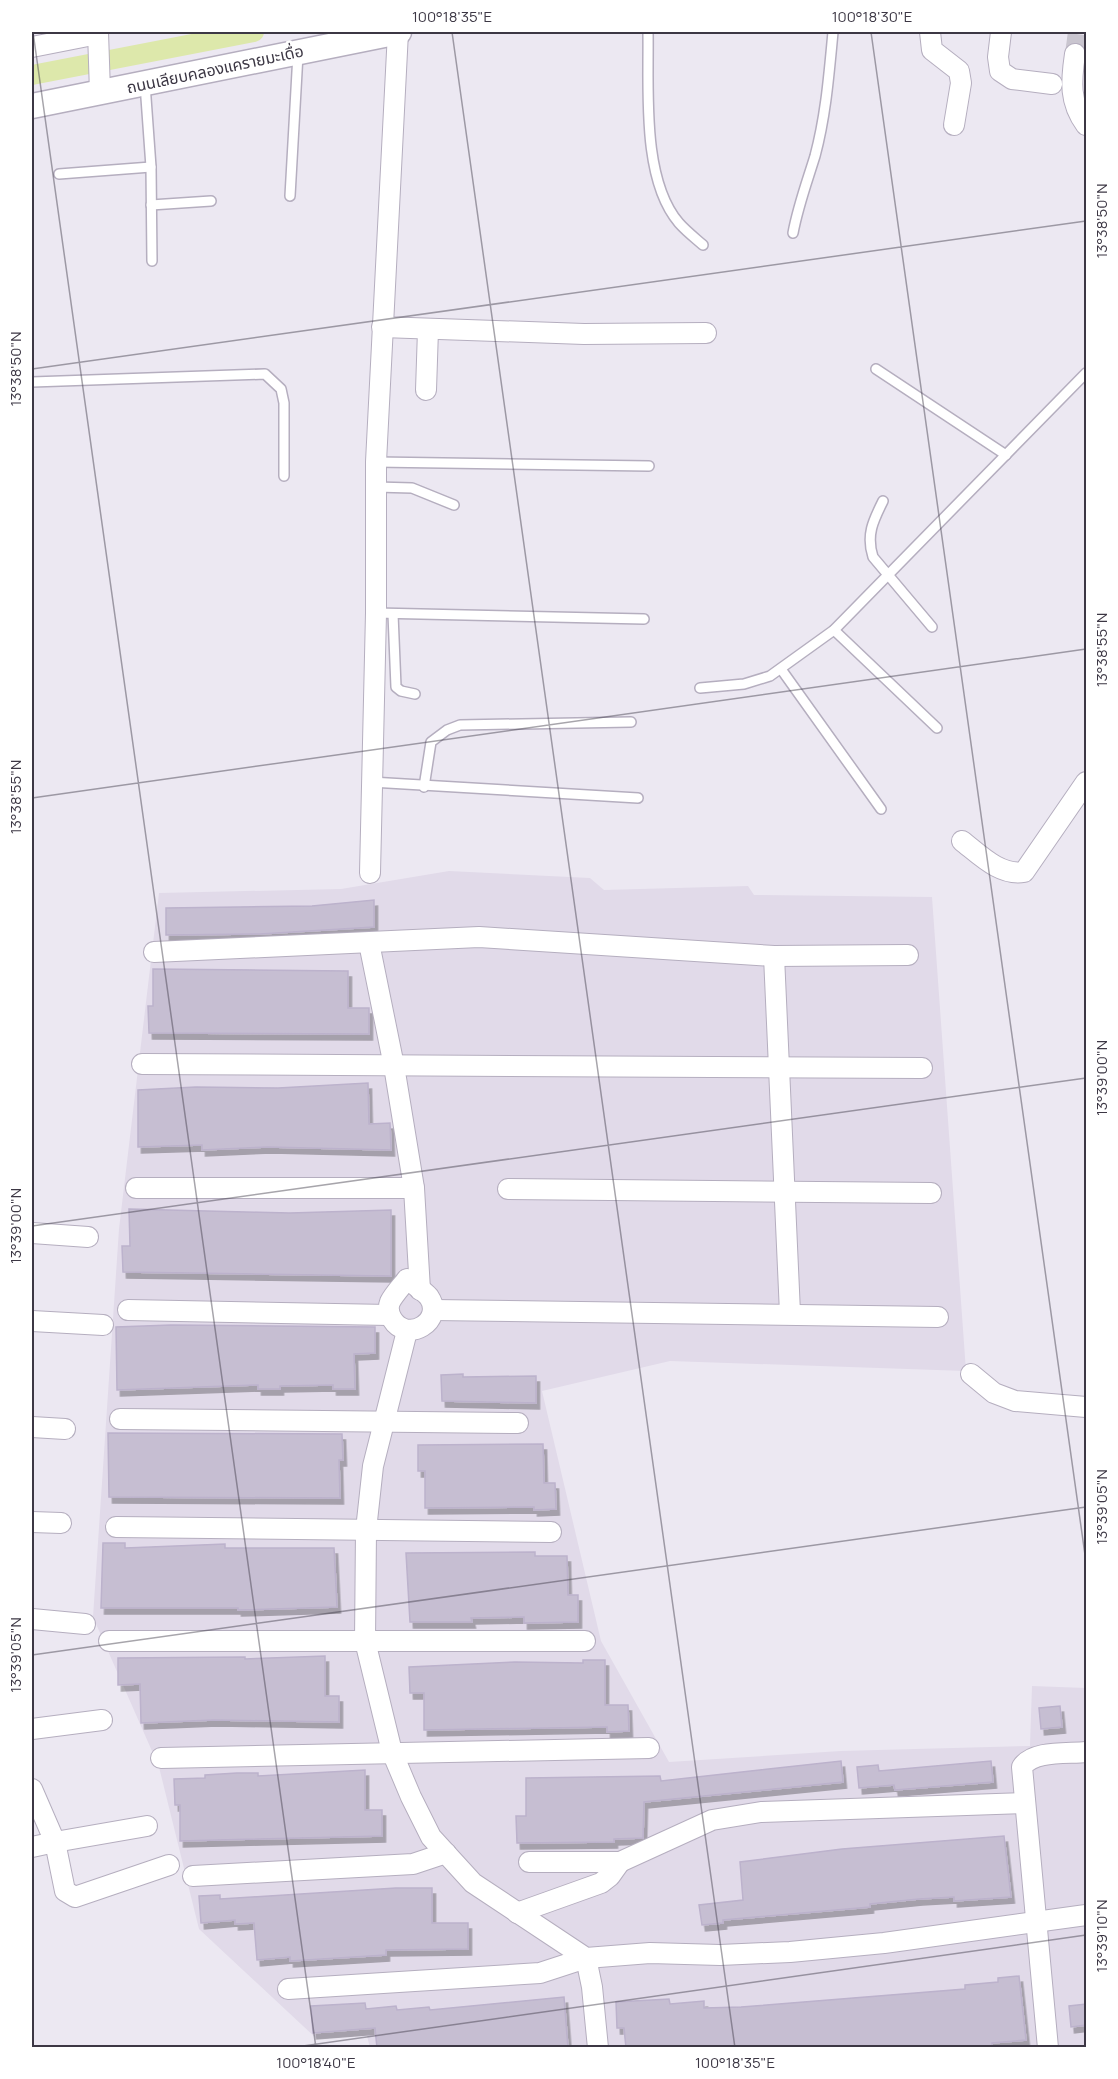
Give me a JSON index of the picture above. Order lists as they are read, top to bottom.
{
  "streets": {
    "street": ["ถนนเลียบคลองแครายมะเดื่อ"]
  },
  "coordinates": [
    "100°18'35\"E",
    "100°18'30\"E",
    "13°38'50\"N",
    "13°38'55\"N",
    "13°39'00\"N",
    "13°39'05\"N",
    "13°39'10\"N",
    "100°18'40\"E"
  ]
}
